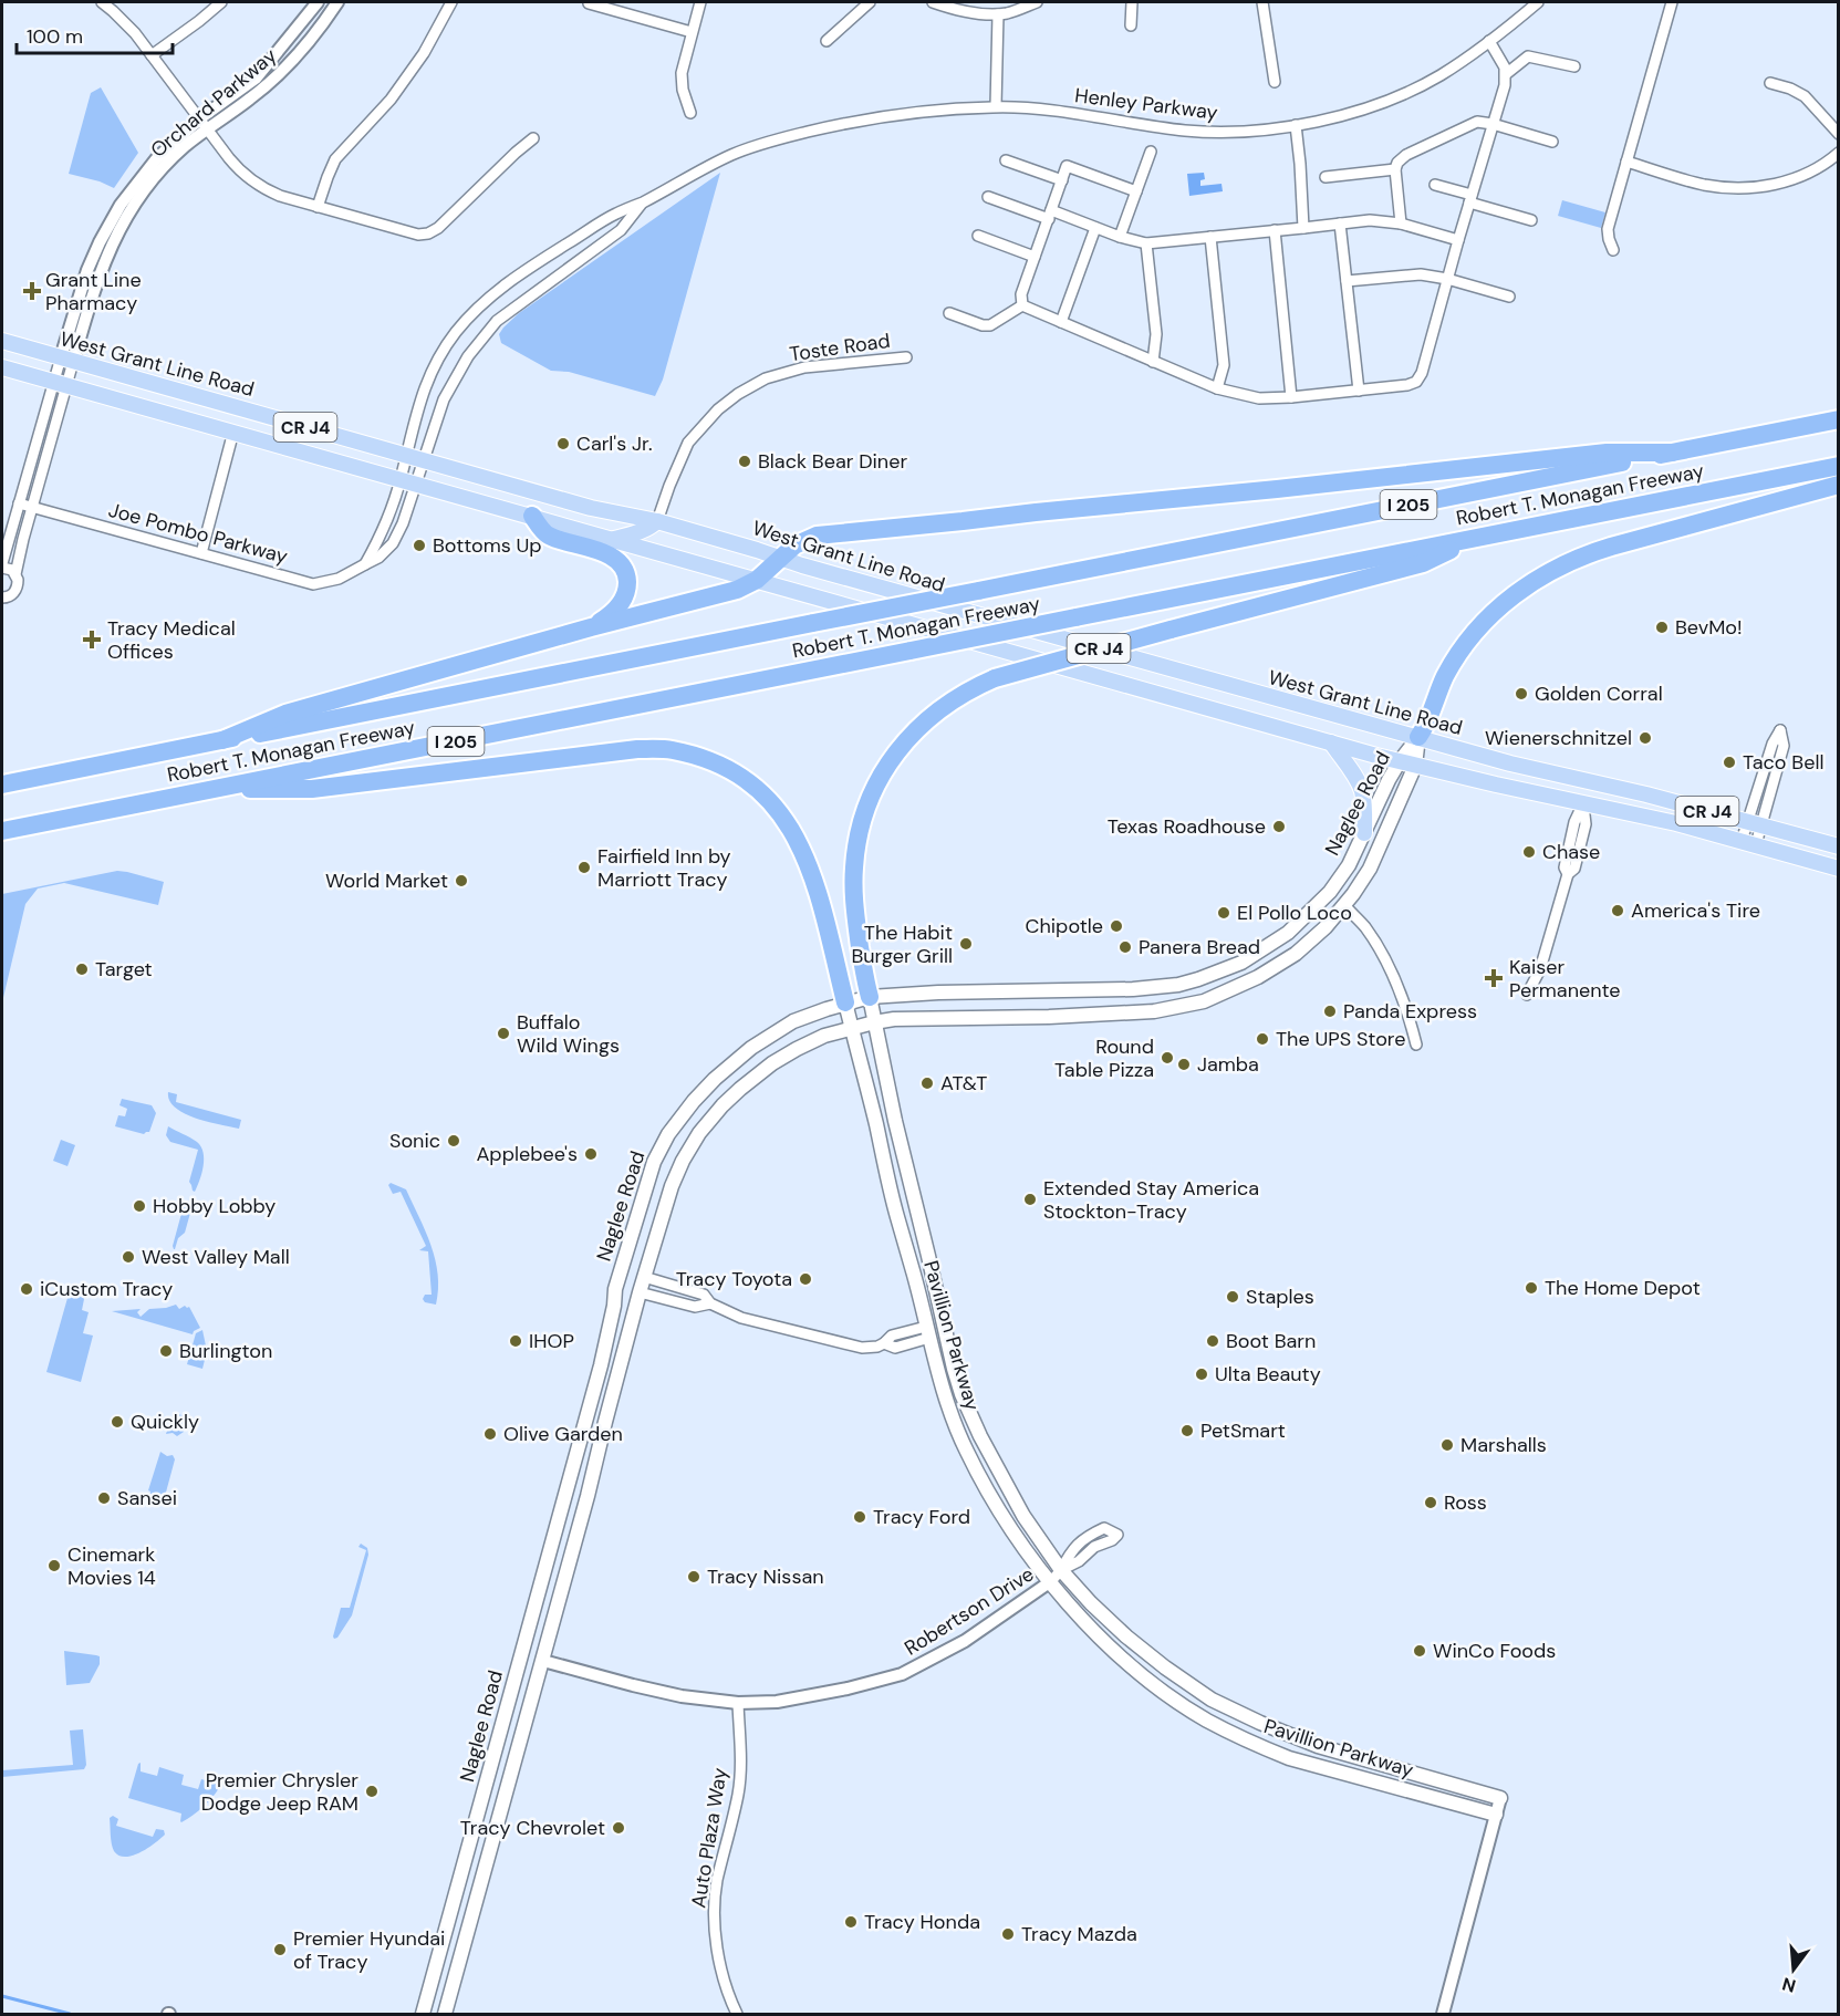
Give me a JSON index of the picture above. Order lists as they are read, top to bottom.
{
  "streets": {
    "highway": ["Robert T. Monagan Freeway", "I 205"],
    "main road": [
      "West Grant Line Road",
      "CR J4",
      "Naglee Road",
      "Pavillion Parkway"
    ],
    "street": [
      "Orchard Parkway",
      "Henley Parkway",
      "Toste Road",
      "Joe Pombo Parkway",
      "Robertson Drive",
      "Auto Plaza Way"
    ]
  },
  "crossings": [
    ["Orchard Parkway", "West Grant Line Road"],
    ["Orchard Parkway", "CR J4"],
    ["Orchard Parkway", "Joe Pombo Parkway"],
    ["Henley Parkway", "Joe Pombo Parkway"],
    ["Toste Road", "West Grant Line Road"],
    ["West Grant Line Road", "Joe Pombo Parkway"],
    ["West Grant Line Road", "Naglee Road"],
    ["CR J4", "Joe Pombo Parkway"],
    ["CR J4", "Naglee Road"],
    ["Naglee Road", "Pavillion Parkway"],
    ["Naglee Road", "Robertson Drive"],
    ["Pavillion Parkway", "Robertson Drive"],
    ["Robertson Drive", "Auto Plaza Way"]
  ],
  "places": {
    "health": ["Grant Line Pharmacy", "Tracy Medical Offices", "Kaiser Permanente"],
    "other": [
      "Carl's Jr.",
      "Black Bear Diner",
      "Bottoms Up",
      "BevMo!",
      "Golden Corral",
      "Wienerschnitzel",
      "Taco Bell",
      "Texas Roadhouse",
      "Chase",
      "Fairfield Inn by Marriott Tracy",
      "World Market",
      "America's Tire",
      "El Pollo Loco",
      "Chipotle",
      "The Habit Burger Grill",
      "Panera Bread",
      "Target",
      "Panda Express",
      "Buffalo Wild Wings",
      "The UPS Store",
      "Round Table Pizza",
      "Jamba",
      "AT&T",
      "Sonic",
      "Applebee's",
      "Extended Stay America Stockton-Tracy",
      "Hobby Lobby",
      "West Valley Mall",
      "Tracy Toyota",
      "The Home Depot",
      "iCustom Tracy",
      "Staples",
      "IHOP",
      "Boot Barn",
      "Burlington",
      "Ulta Beauty",
      "Quickly",
      "PetSmart",
      "Olive Garden",
      "Marshalls",
      "Sansei",
      "Ross",
      "Tracy Ford",
      "Cinemark Movies 14",
      "Tracy Nissan",
      "WinCo Foods",
      "Premier Chrysler Dodge Jeep RAM",
      "Tracy Chevrolet",
      "Tracy Honda",
      "Tracy Mazda",
      "Premier Hyundai of Tracy"
    ]
  },
  "scale_bar": "100 m",
  "north": "bottom"
}
